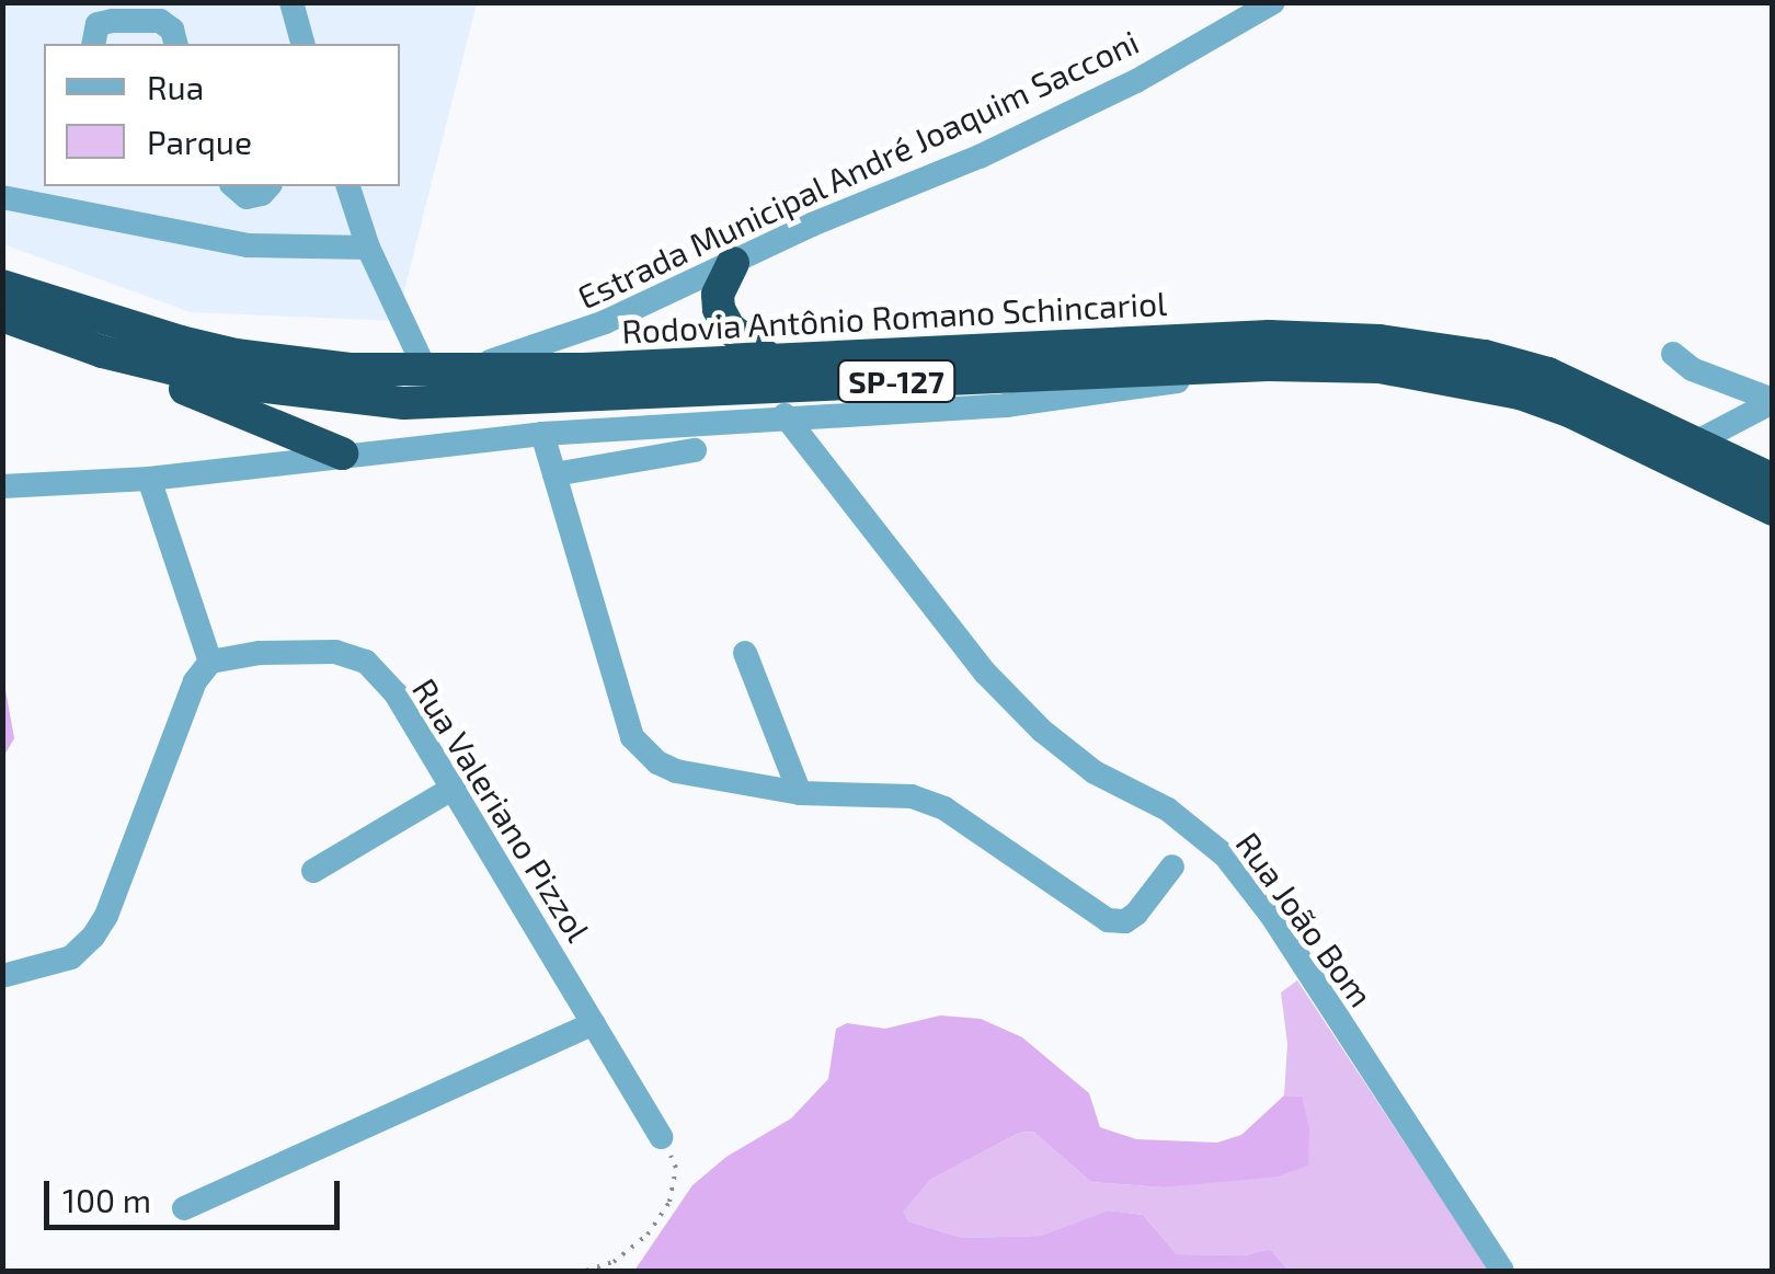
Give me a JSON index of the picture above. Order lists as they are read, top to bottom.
{
  "streets": {
    "highway": ["Rodovia Antônio Romano Schincariol", "SP-127"],
    "street": ["Estrada Municipal André Joaquim Sacconi", "Rua Valeriano Pizzol", "Rua João Bom"]
  },
  "crossings": [
    ["Estrada Municipal André Joaquim Sacconi", "Rodovia Antônio Romano Schincariol"]
  ],
  "legend": ["Rua", "Parque"],
  "scale_bar": "100 m"
}
